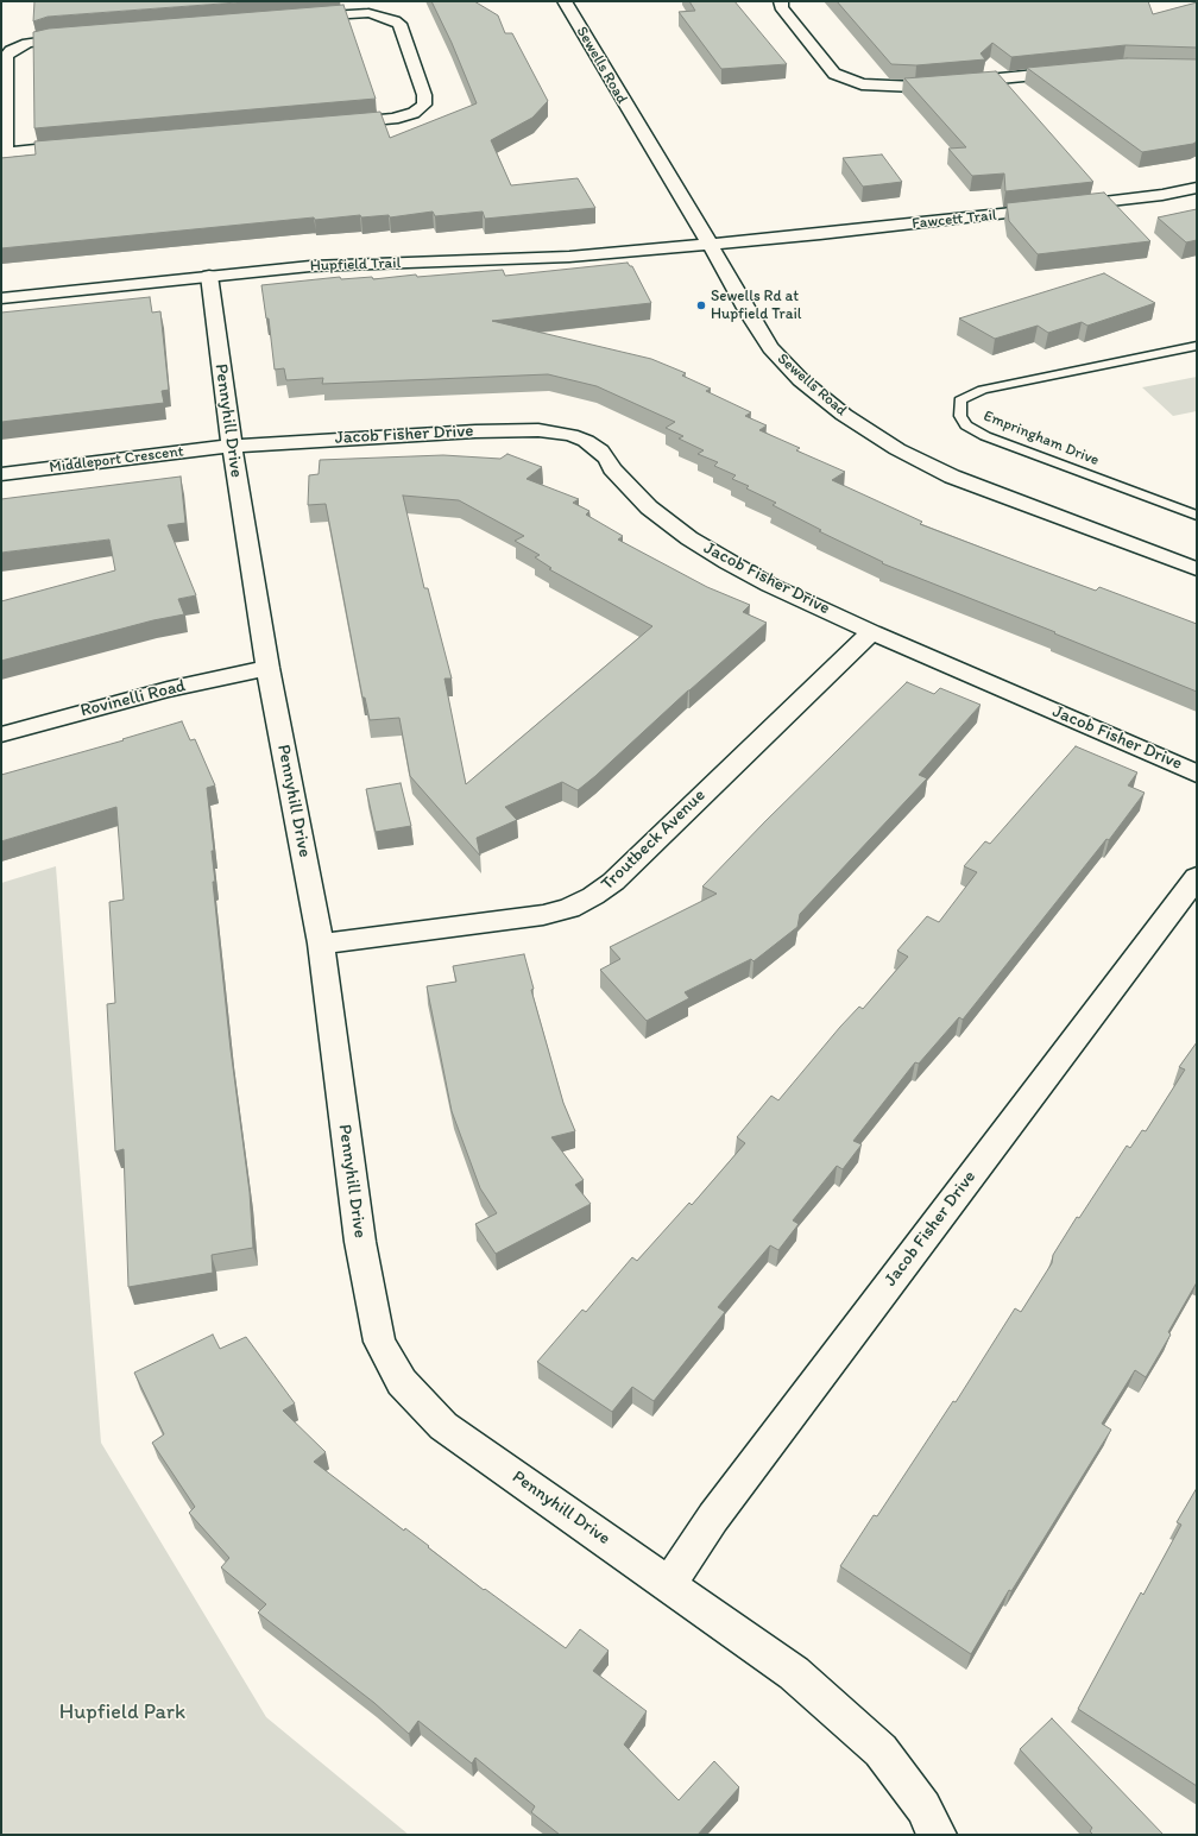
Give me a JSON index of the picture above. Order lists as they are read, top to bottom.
{
  "streets": {
    "street": [
      "Sewells Road",
      "Fawcett Trail",
      "Hupfield Trail",
      "Pennyhill Drive",
      "Jacob Fisher Drive",
      "Middleport Crescent",
      "Rovinelli Road",
      "Troutbeck Avenue"
    ],
    "lane": ["Empringham Drive"]
  },
  "crossings": [
    ["Sewells Road", "Fawcett Trail"],
    ["Sewells Road", "Hupfield Trail"],
    ["Fawcett Trail", "Hupfield Trail"],
    ["Hupfield Trail", "Pennyhill Drive"],
    ["Pennyhill Drive", "Jacob Fisher Drive"],
    ["Pennyhill Drive", "Middleport Crescent"],
    ["Pennyhill Drive", "Rovinelli Road"],
    ["Pennyhill Drive", "Troutbeck Avenue"],
    ["Jacob Fisher Drive", "Middleport Crescent"],
    ["Jacob Fisher Drive", "Troutbeck Avenue"]
  ],
  "parks": ["Hupfield Park"],
  "places": ["Sewells Rd at Hupfield Trail"]
}
